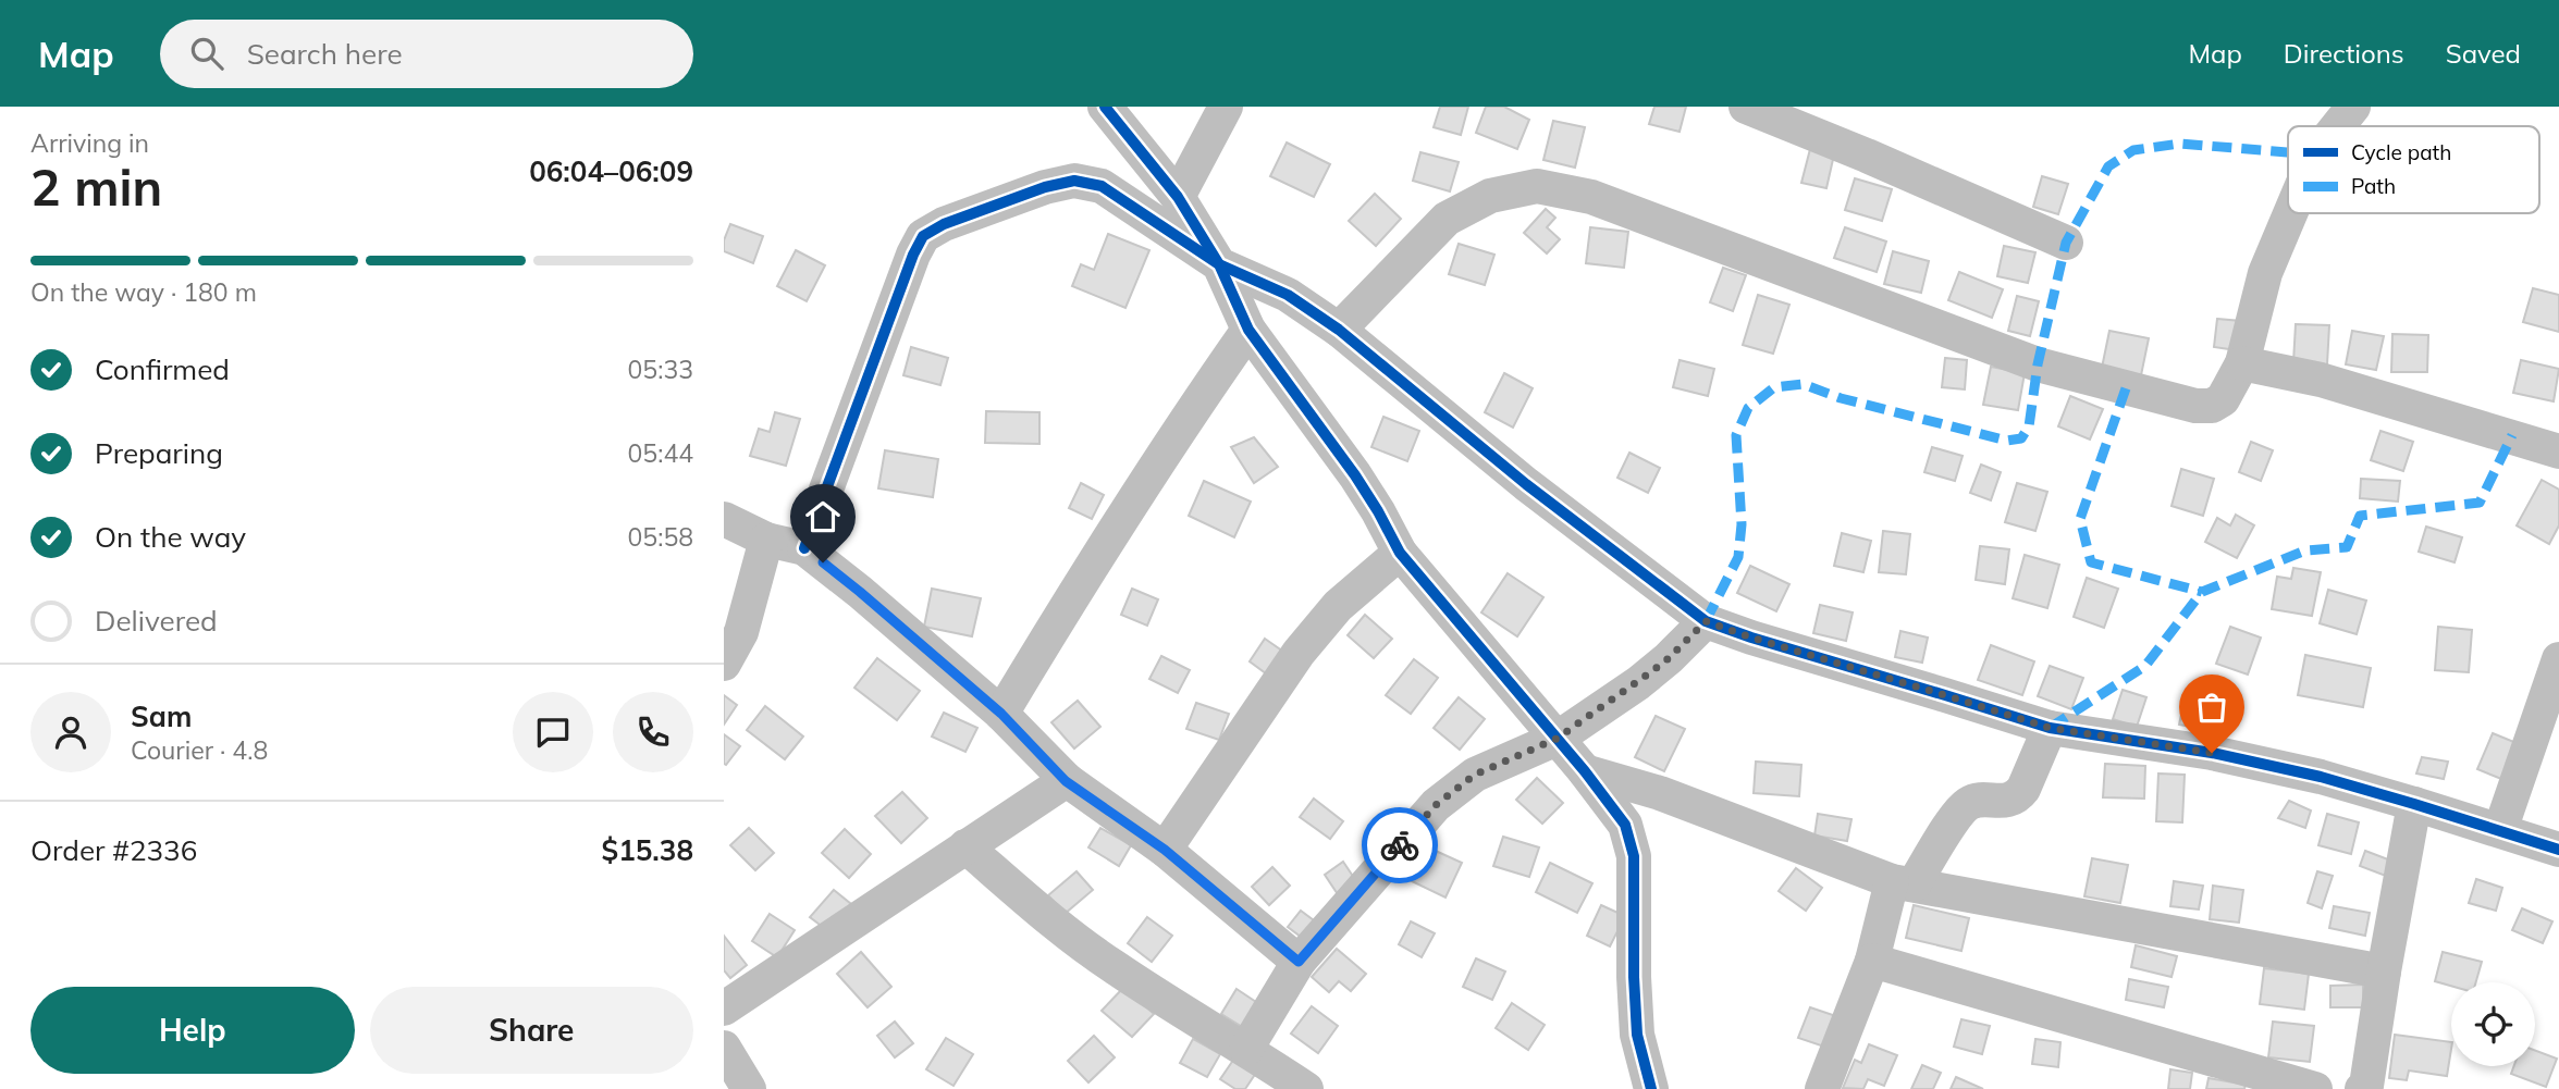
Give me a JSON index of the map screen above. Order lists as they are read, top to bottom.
{
  "legend": ["Cycle path", "Path"],
  "page": {
    "header": "Map",
    "search": "Search here",
    "nav": ["Map", "Directions", "Saved"],
    "heading": ["2 min", "Arriving in", "06:04–06:09"],
    "panel": [
      "Sam",
      "Courier · 4.8",
      "Order #2336",
      "$15.38"
    ],
    "bar": "On the way · 180 m",
    "list": [
      ["Confirmed", "05:33"],
      ["Preparing", "05:44"],
      ["On the way", "05:58"],
      "Delivered"
    ],
    "buttons": ["Help", "Share"]
  }
}
